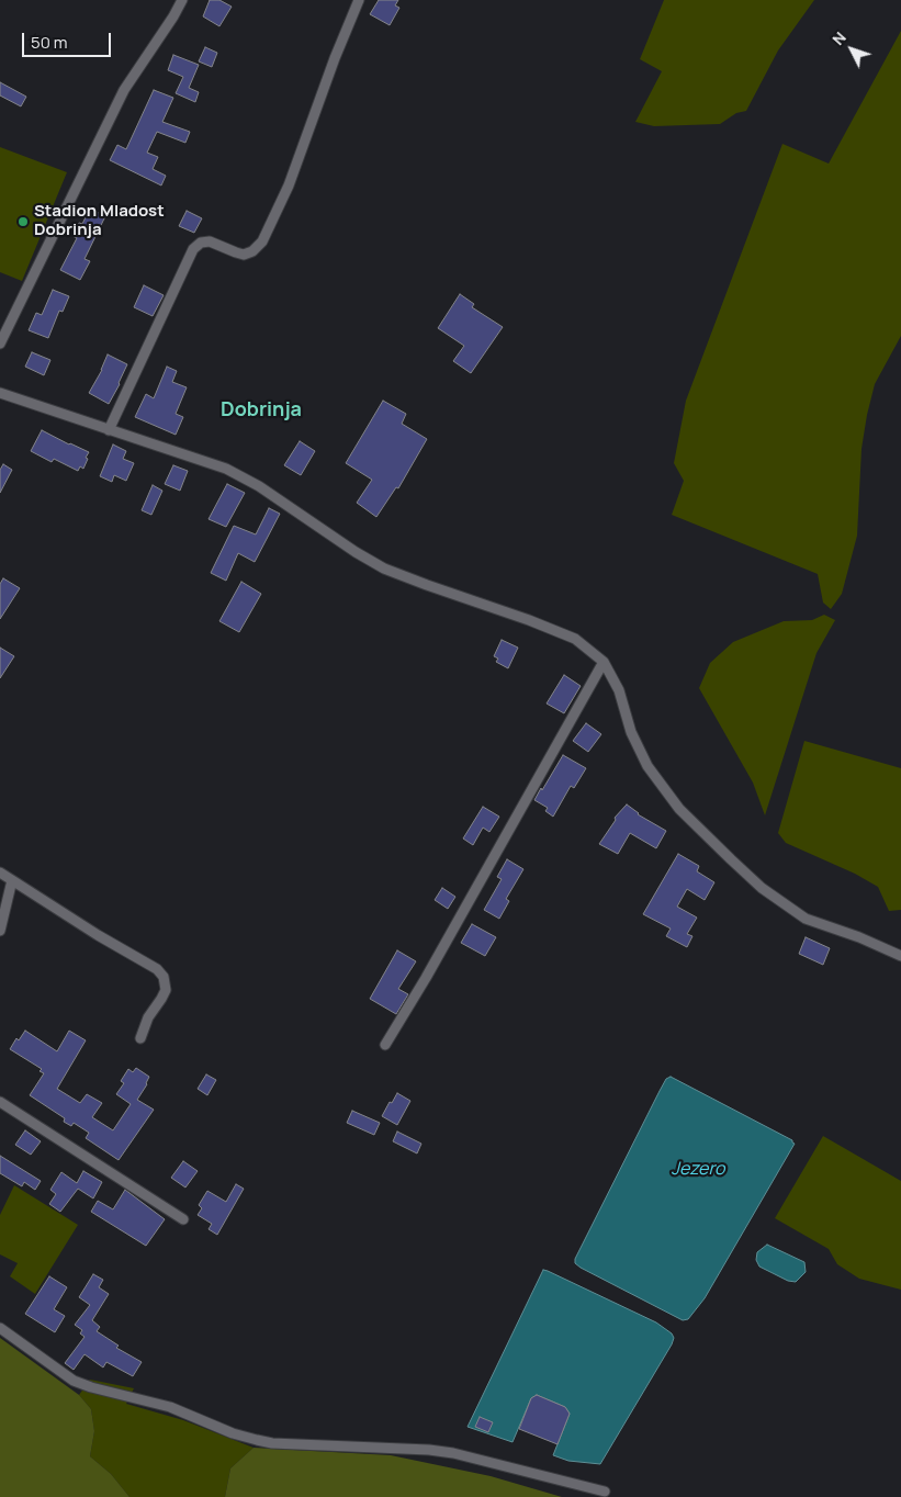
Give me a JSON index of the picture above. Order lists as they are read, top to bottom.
{
  "districts": ["Dobrinja"],
  "water": ["Jezero"],
  "places": ["Stadion Mladost Dobrinja"],
  "scale_bar": "50 m",
  "north": "top left"
}
